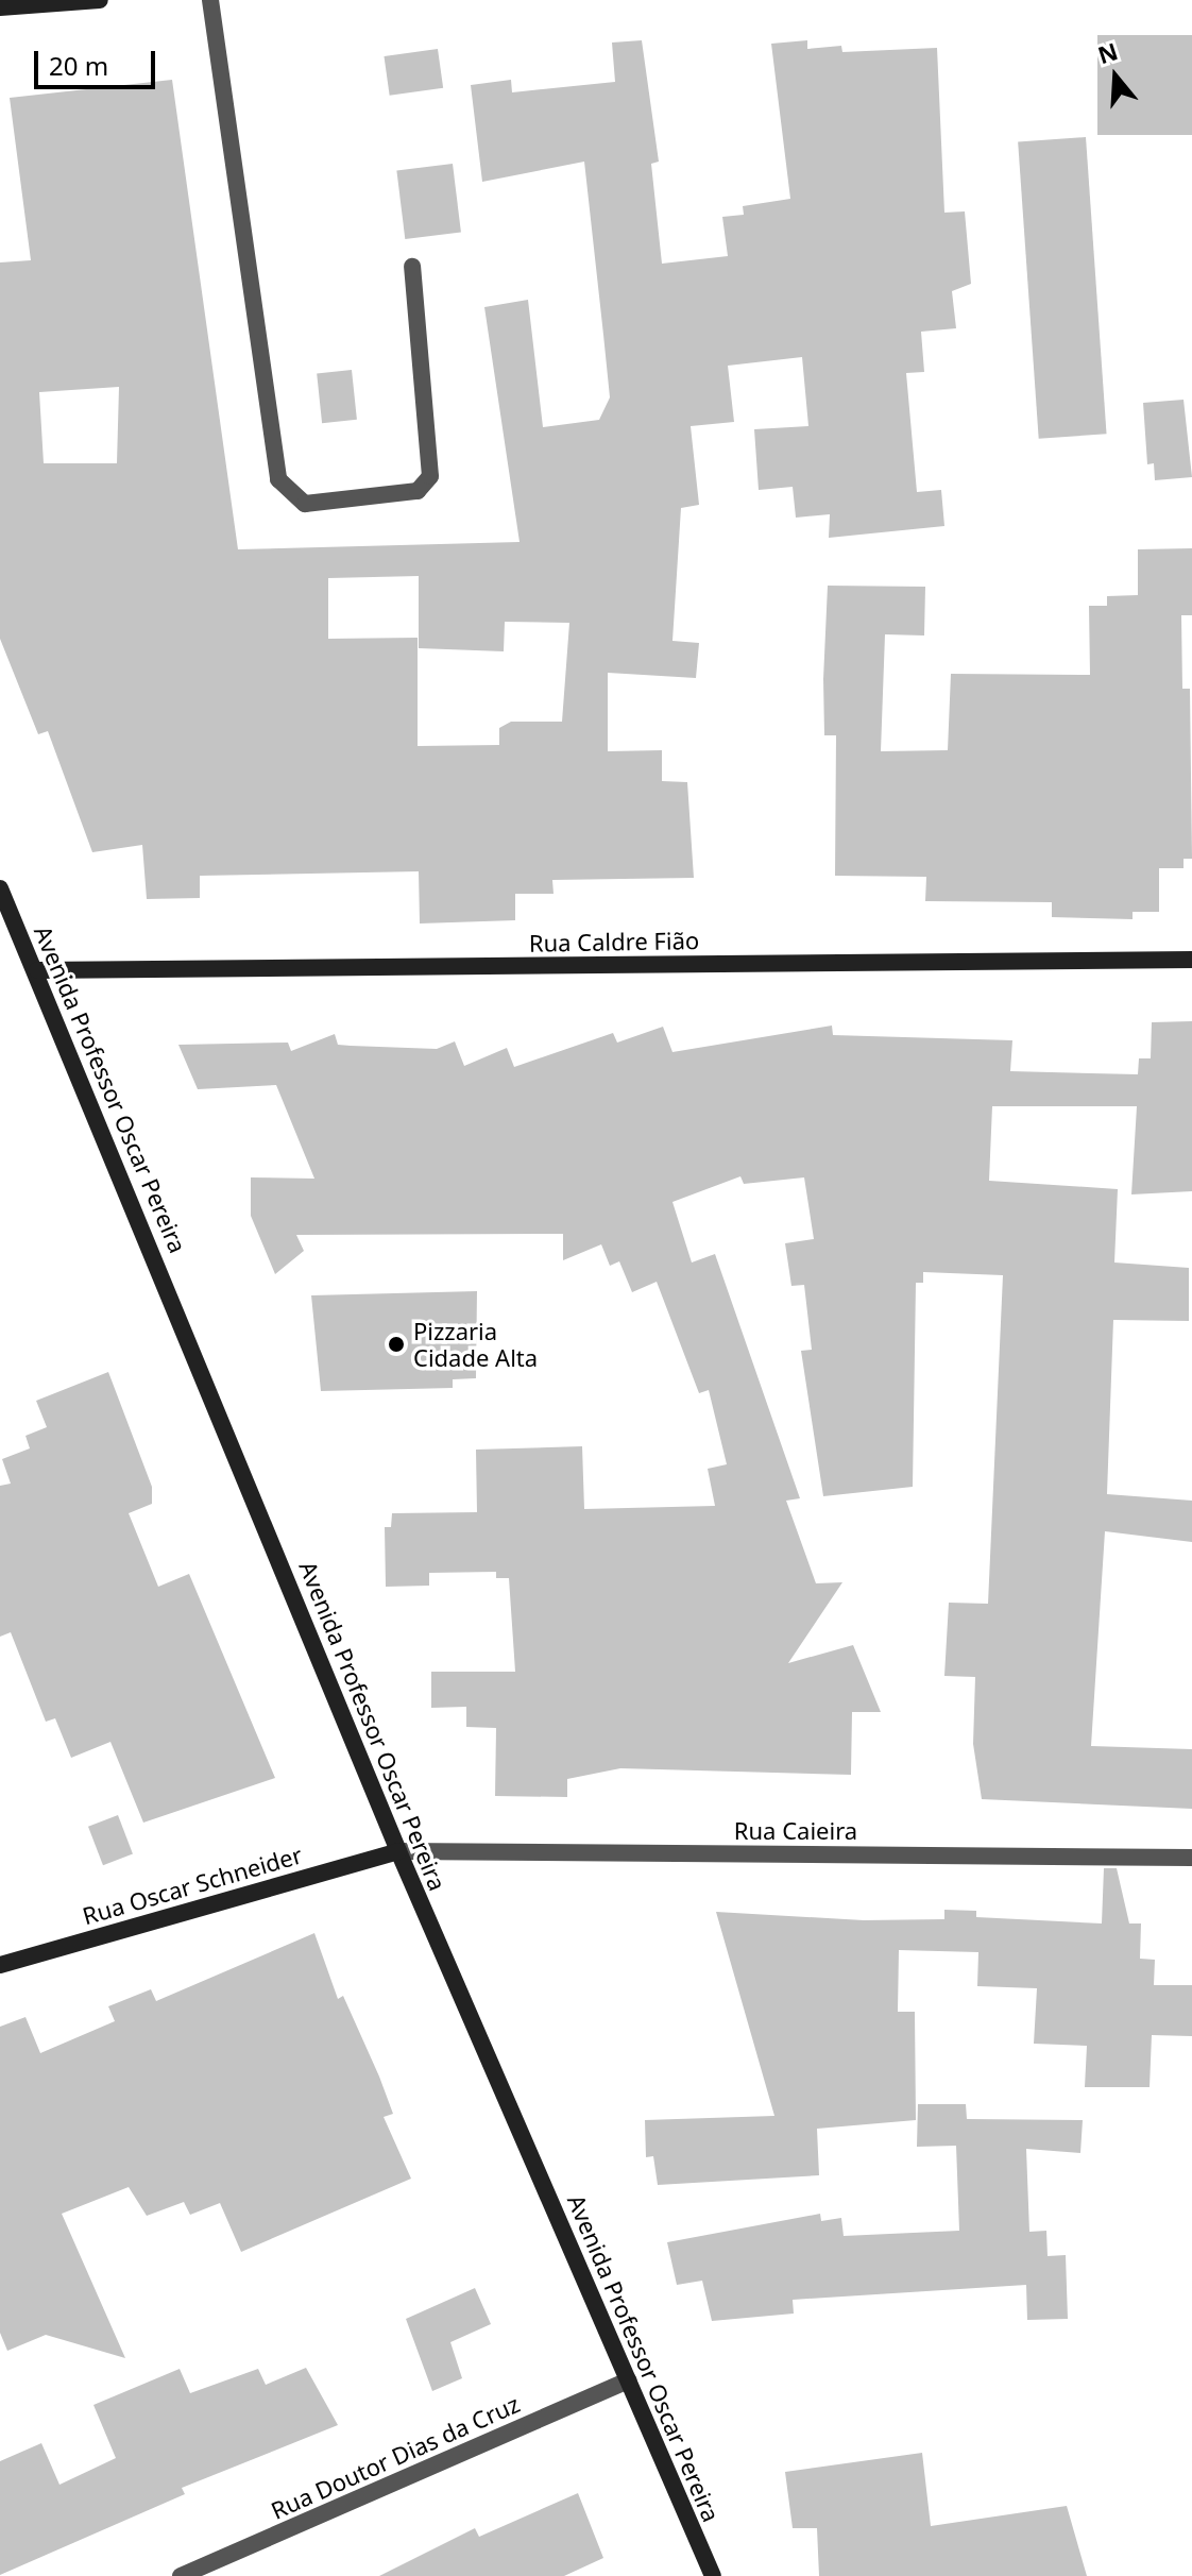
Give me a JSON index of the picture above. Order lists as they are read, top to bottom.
{
  "streets": {
    "main road": ["Rua Caldre Fião", "Avenida Professor Oscar Pereira", "Rua Oscar Schneider"],
    "street": ["Rua Caieira", "Rua Doutor Dias da Cruz"]
  },
  "crossings": [
    ["Rua Caldre Fião", "Avenida Professor Oscar Pereira"],
    ["Avenida Professor Oscar Pereira", "Rua Caieira"],
    ["Avenida Professor Oscar Pereira", "Rua Oscar Schneider"],
    ["Avenida Professor Oscar Pereira", "Rua Doutor Dias da Cruz"],
    ["Rua Caieira", "Rua Oscar Schneider"]
  ],
  "places": ["Pizzaria Cidade Alta"],
  "scale_bar": "20 m",
  "north": "top"
}
